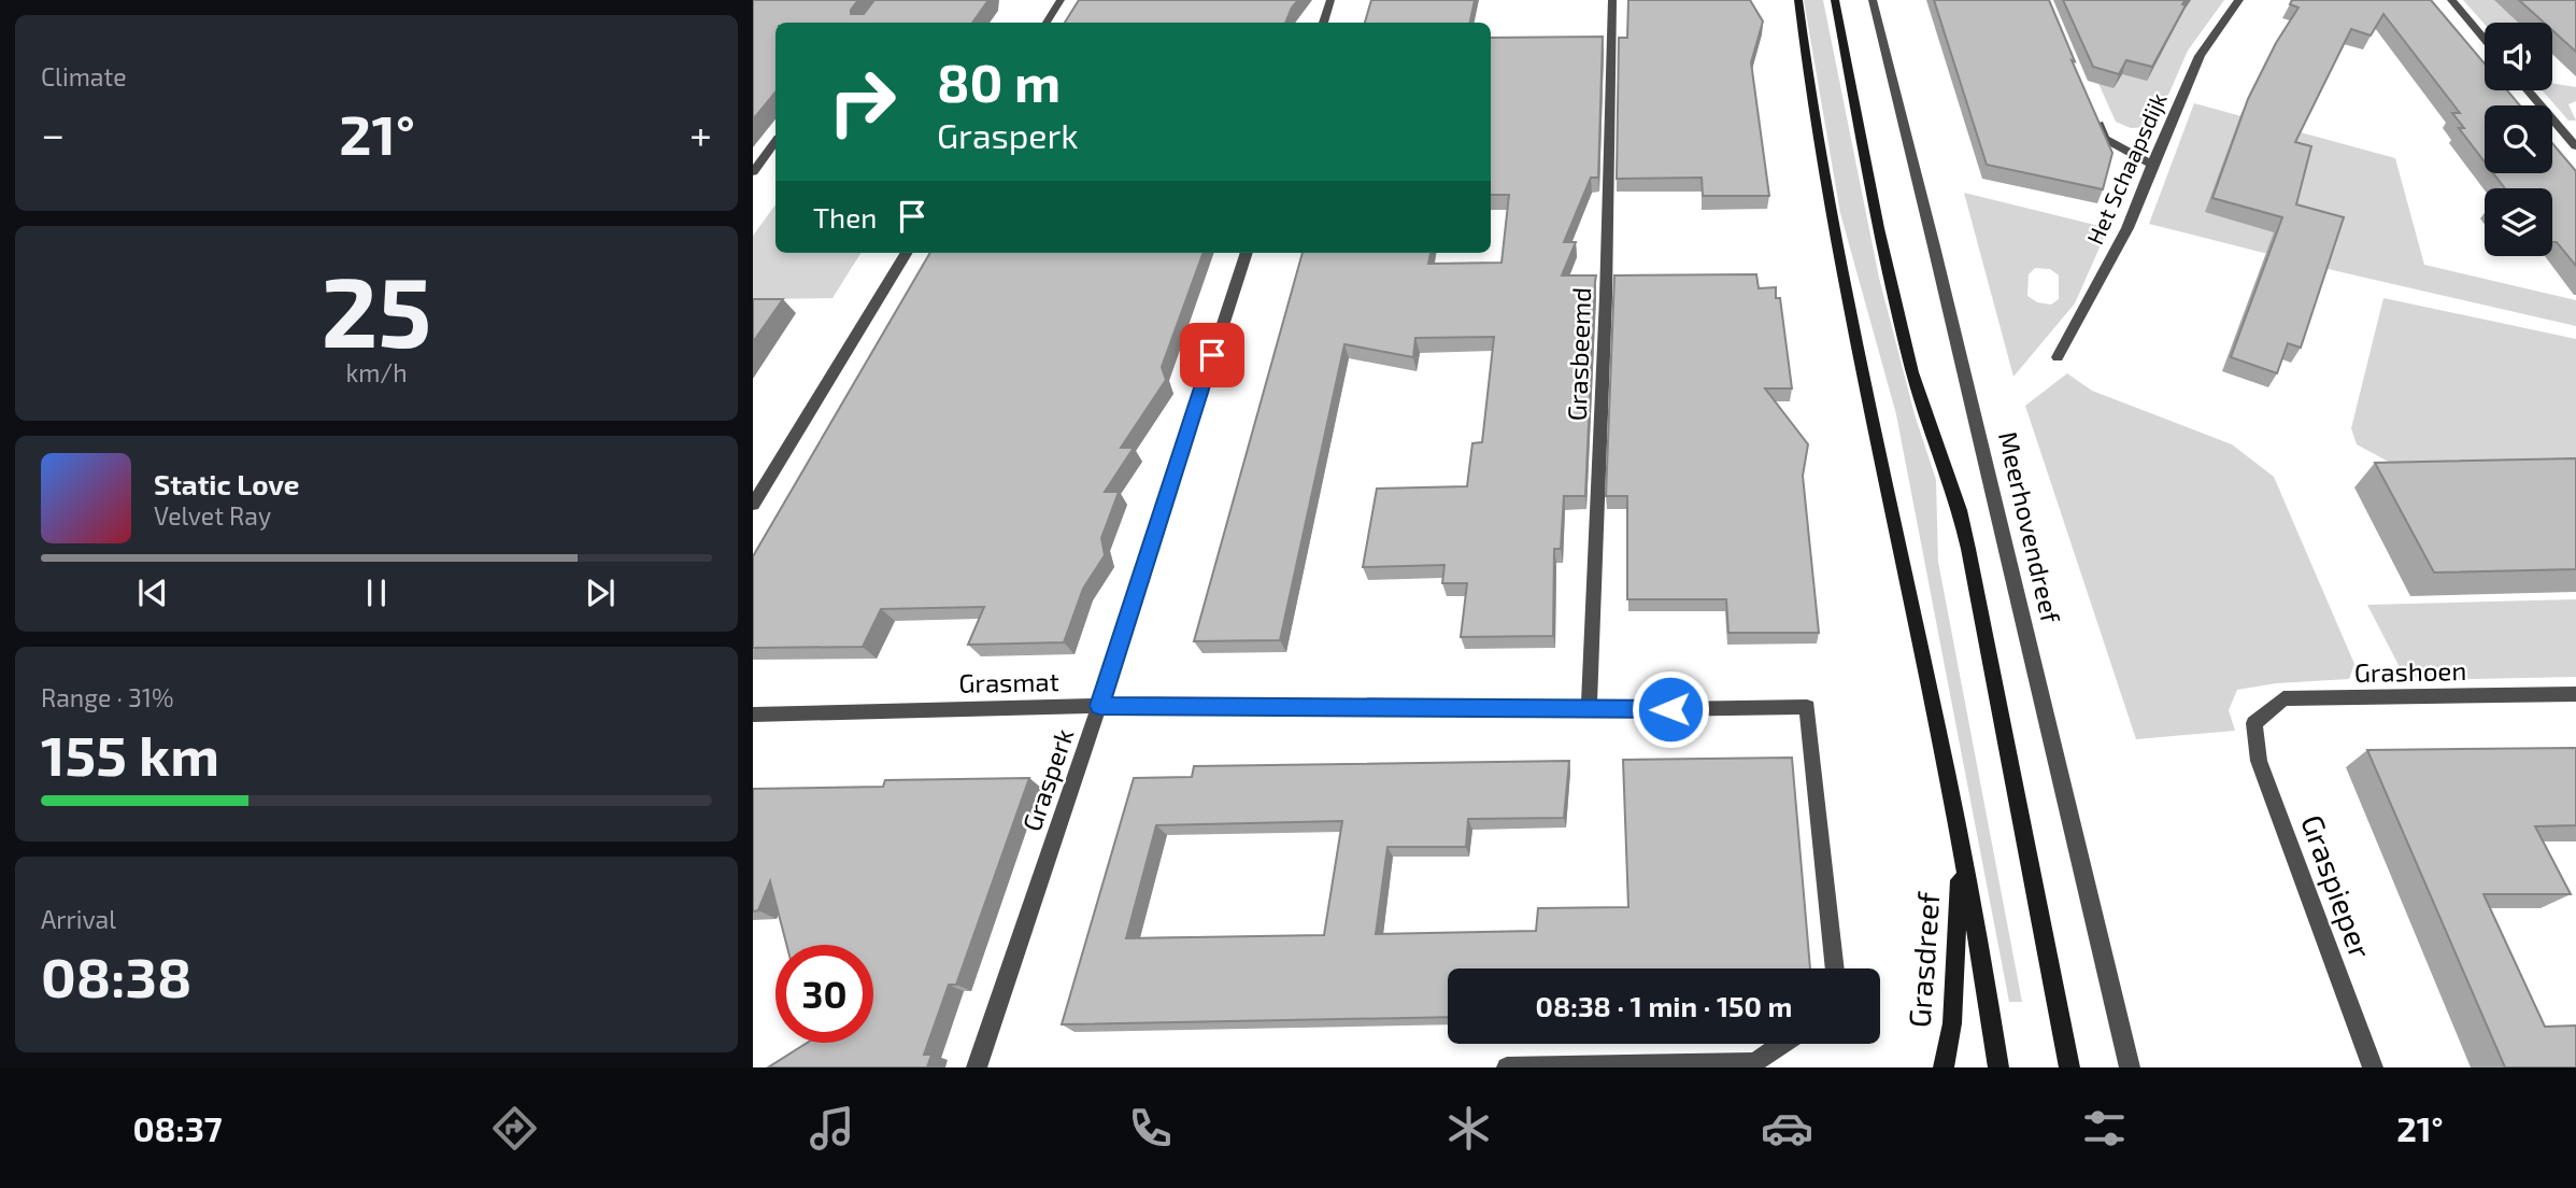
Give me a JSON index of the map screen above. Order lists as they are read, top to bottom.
{
  "streets": {
    "main road": ["Grasdreef"],
    "street": [
      "Het Schaapsdijk",
      "Grasbeemd",
      "Meerhovendreef",
      "Grashoen",
      "Grasmat",
      "Grasperk",
      "Graspieper"
    ]
  },
  "crossings": [
    ["Grasbeemd", "Grasmat"],
    ["Grashoen", "Graspieper"],
    ["Grasmat", "Grasperk"]
  ],
  "page": {
    "tile": [
      "Climate",
      ["25", "km/h"],
      ["Range · 31%", "155 km"],
      ["Arrival", "08:38"]
    ],
    "turn": ["80 m", "Grasperk"],
    "heat": ["−", "21°", "+"],
    "then": "Then",
    "song": ["Static Love", "Velvet Ray"],
    "limit": "30",
    "trip": "08:38 · 1 min · 150 m",
    "tabs": ["08:37", "21°"]
  }
}
